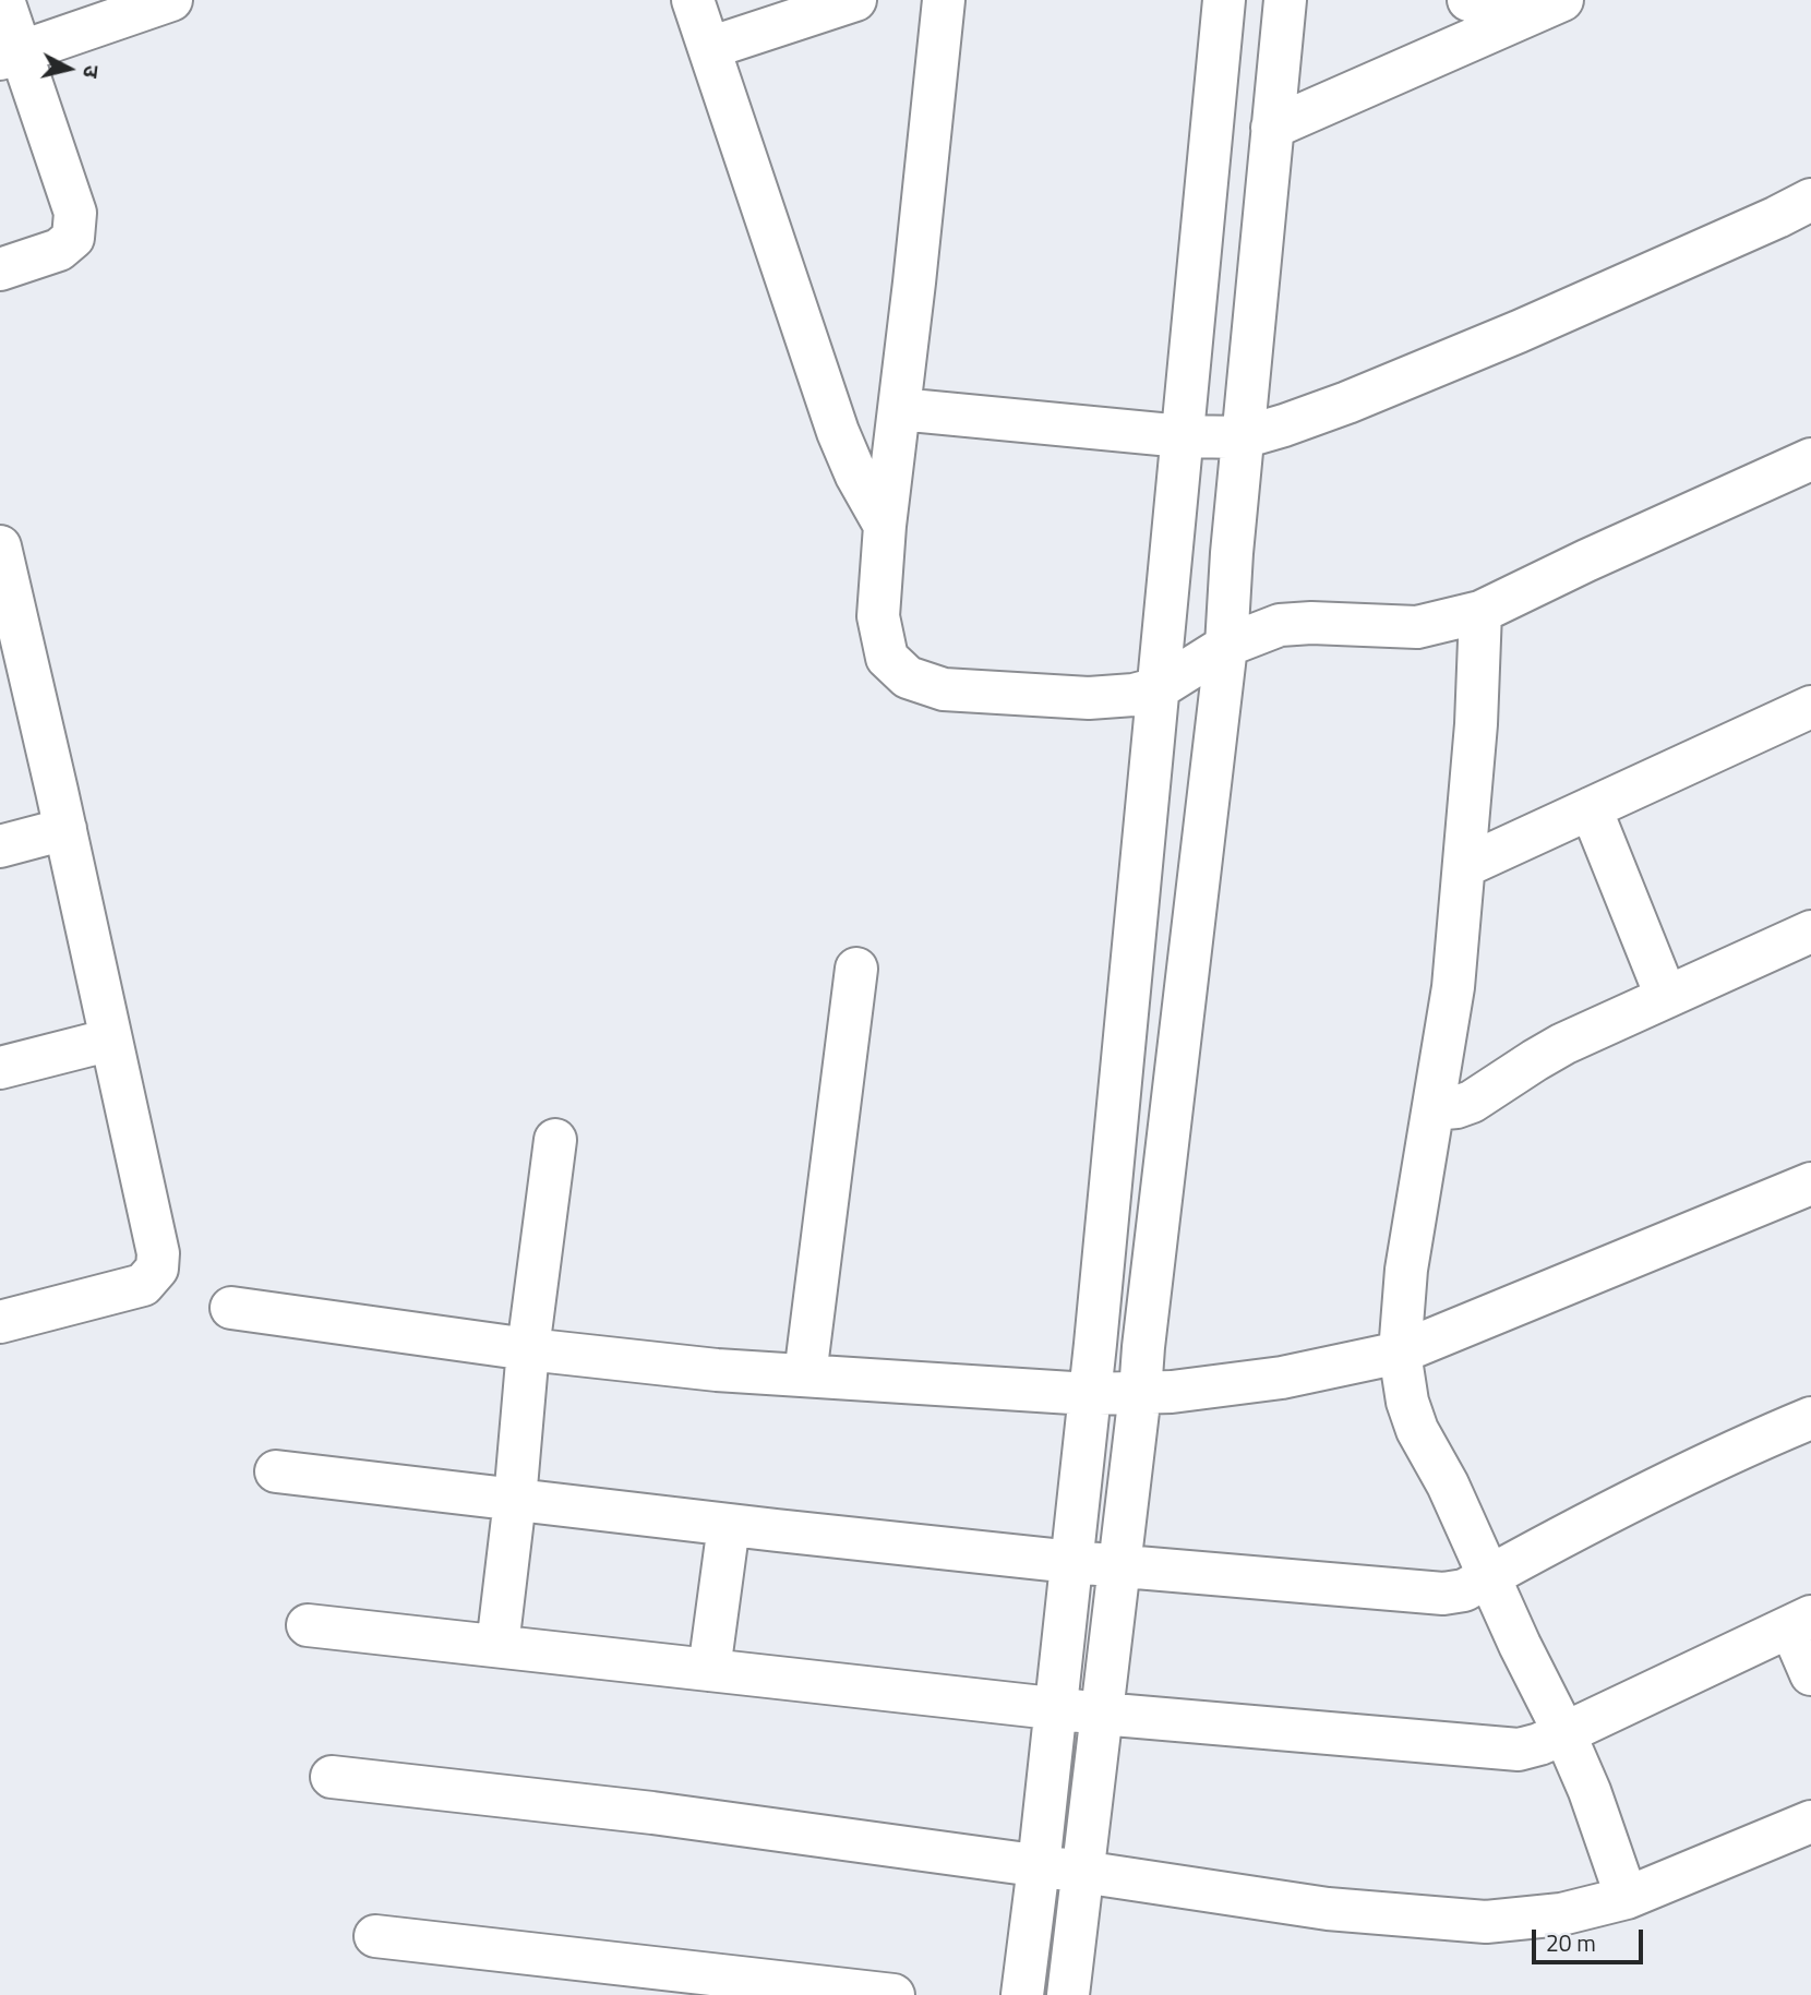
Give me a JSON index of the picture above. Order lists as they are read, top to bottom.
{
  "scale_bar": "20 m",
  "north": "right"
}
